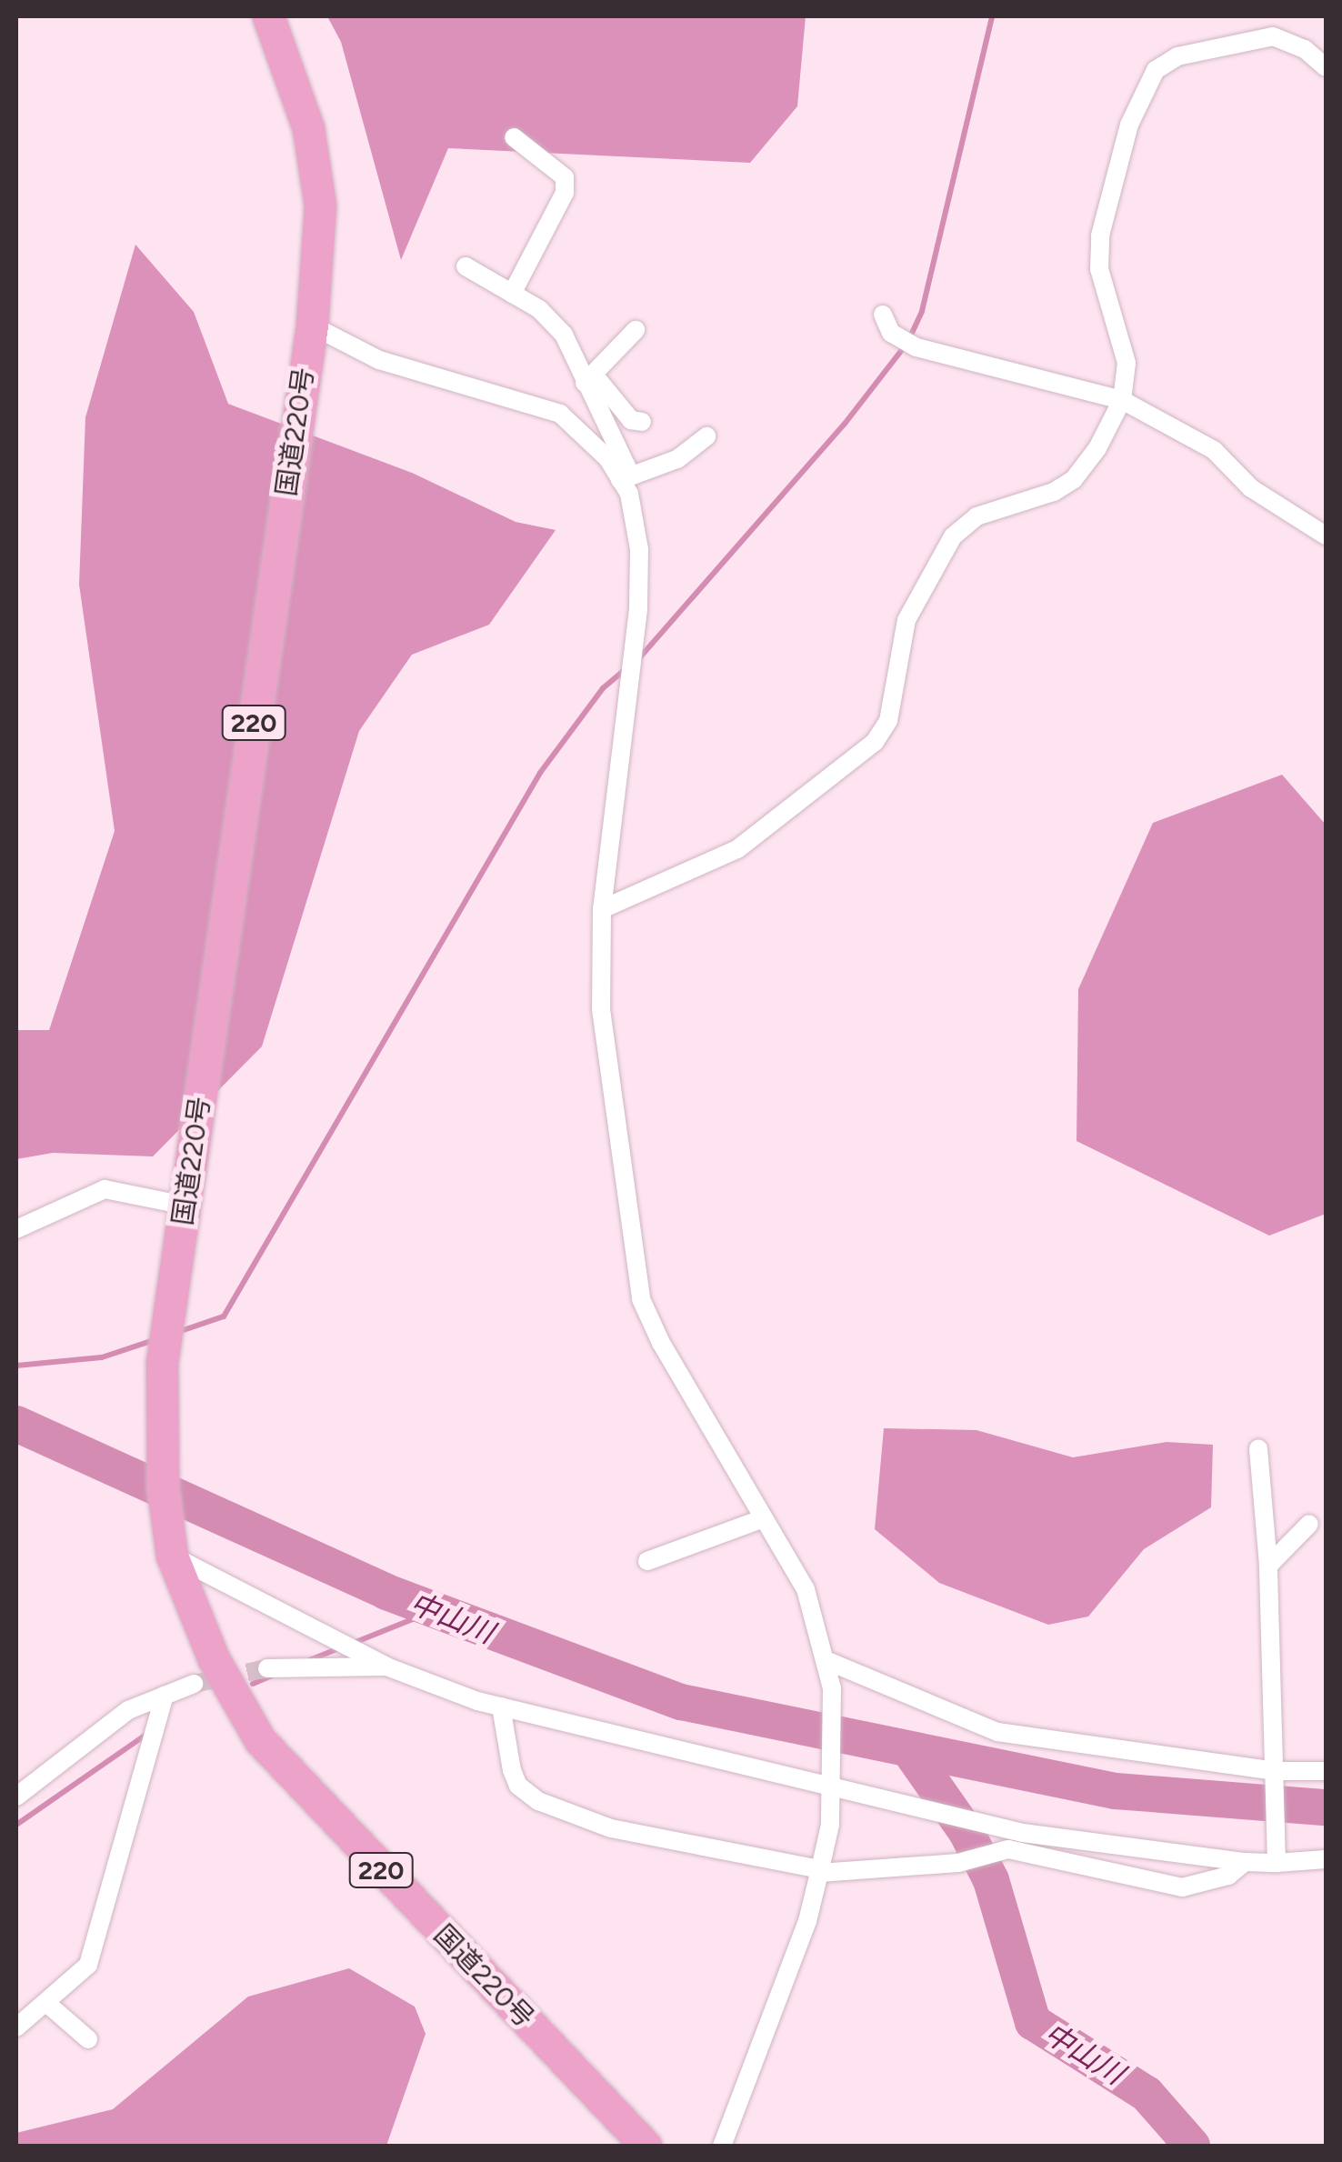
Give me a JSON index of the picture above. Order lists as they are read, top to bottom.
{
  "streets": {
    "highway": ["国道220号", "220"]
  },
  "water": ["中山川"]
}
